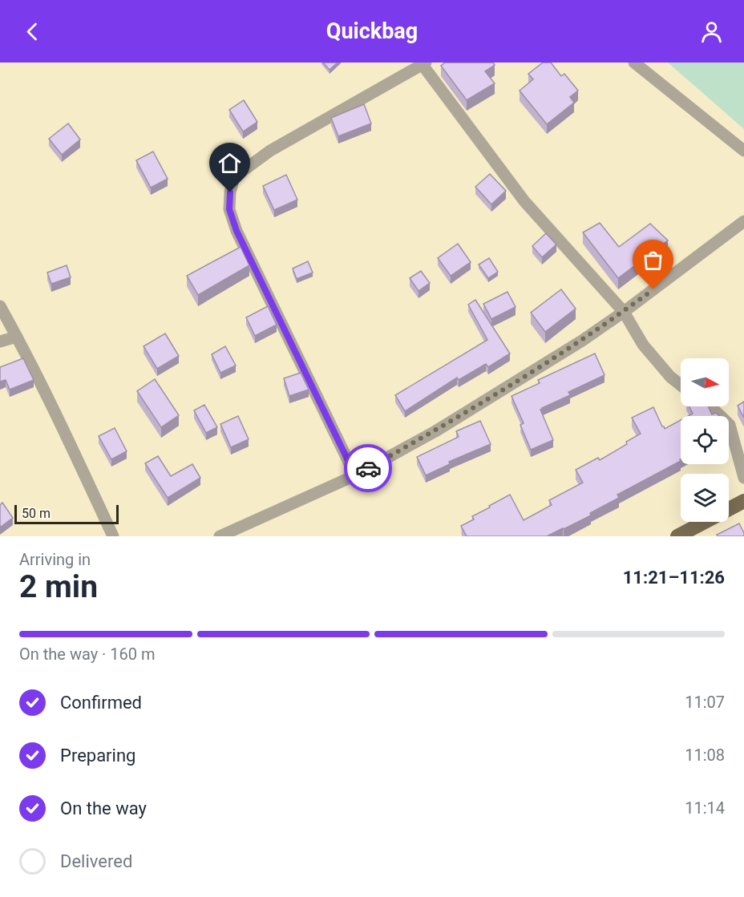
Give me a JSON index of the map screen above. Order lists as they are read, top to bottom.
{
  "scale_bar": "50 m",
  "north": "right",
  "page": {
    "header": "Quickbag",
    "scale": "50 m",
    "heading": ["2 min", "Arriving in", "11:21–11:26"],
    "bar": "On the way · 160 m",
    "list": [
      ["Confirmed", "11:07"],
      ["Preparing", "11:08"],
      ["On the way", "11:14"],
      "Delivered"
    ]
  }
}
